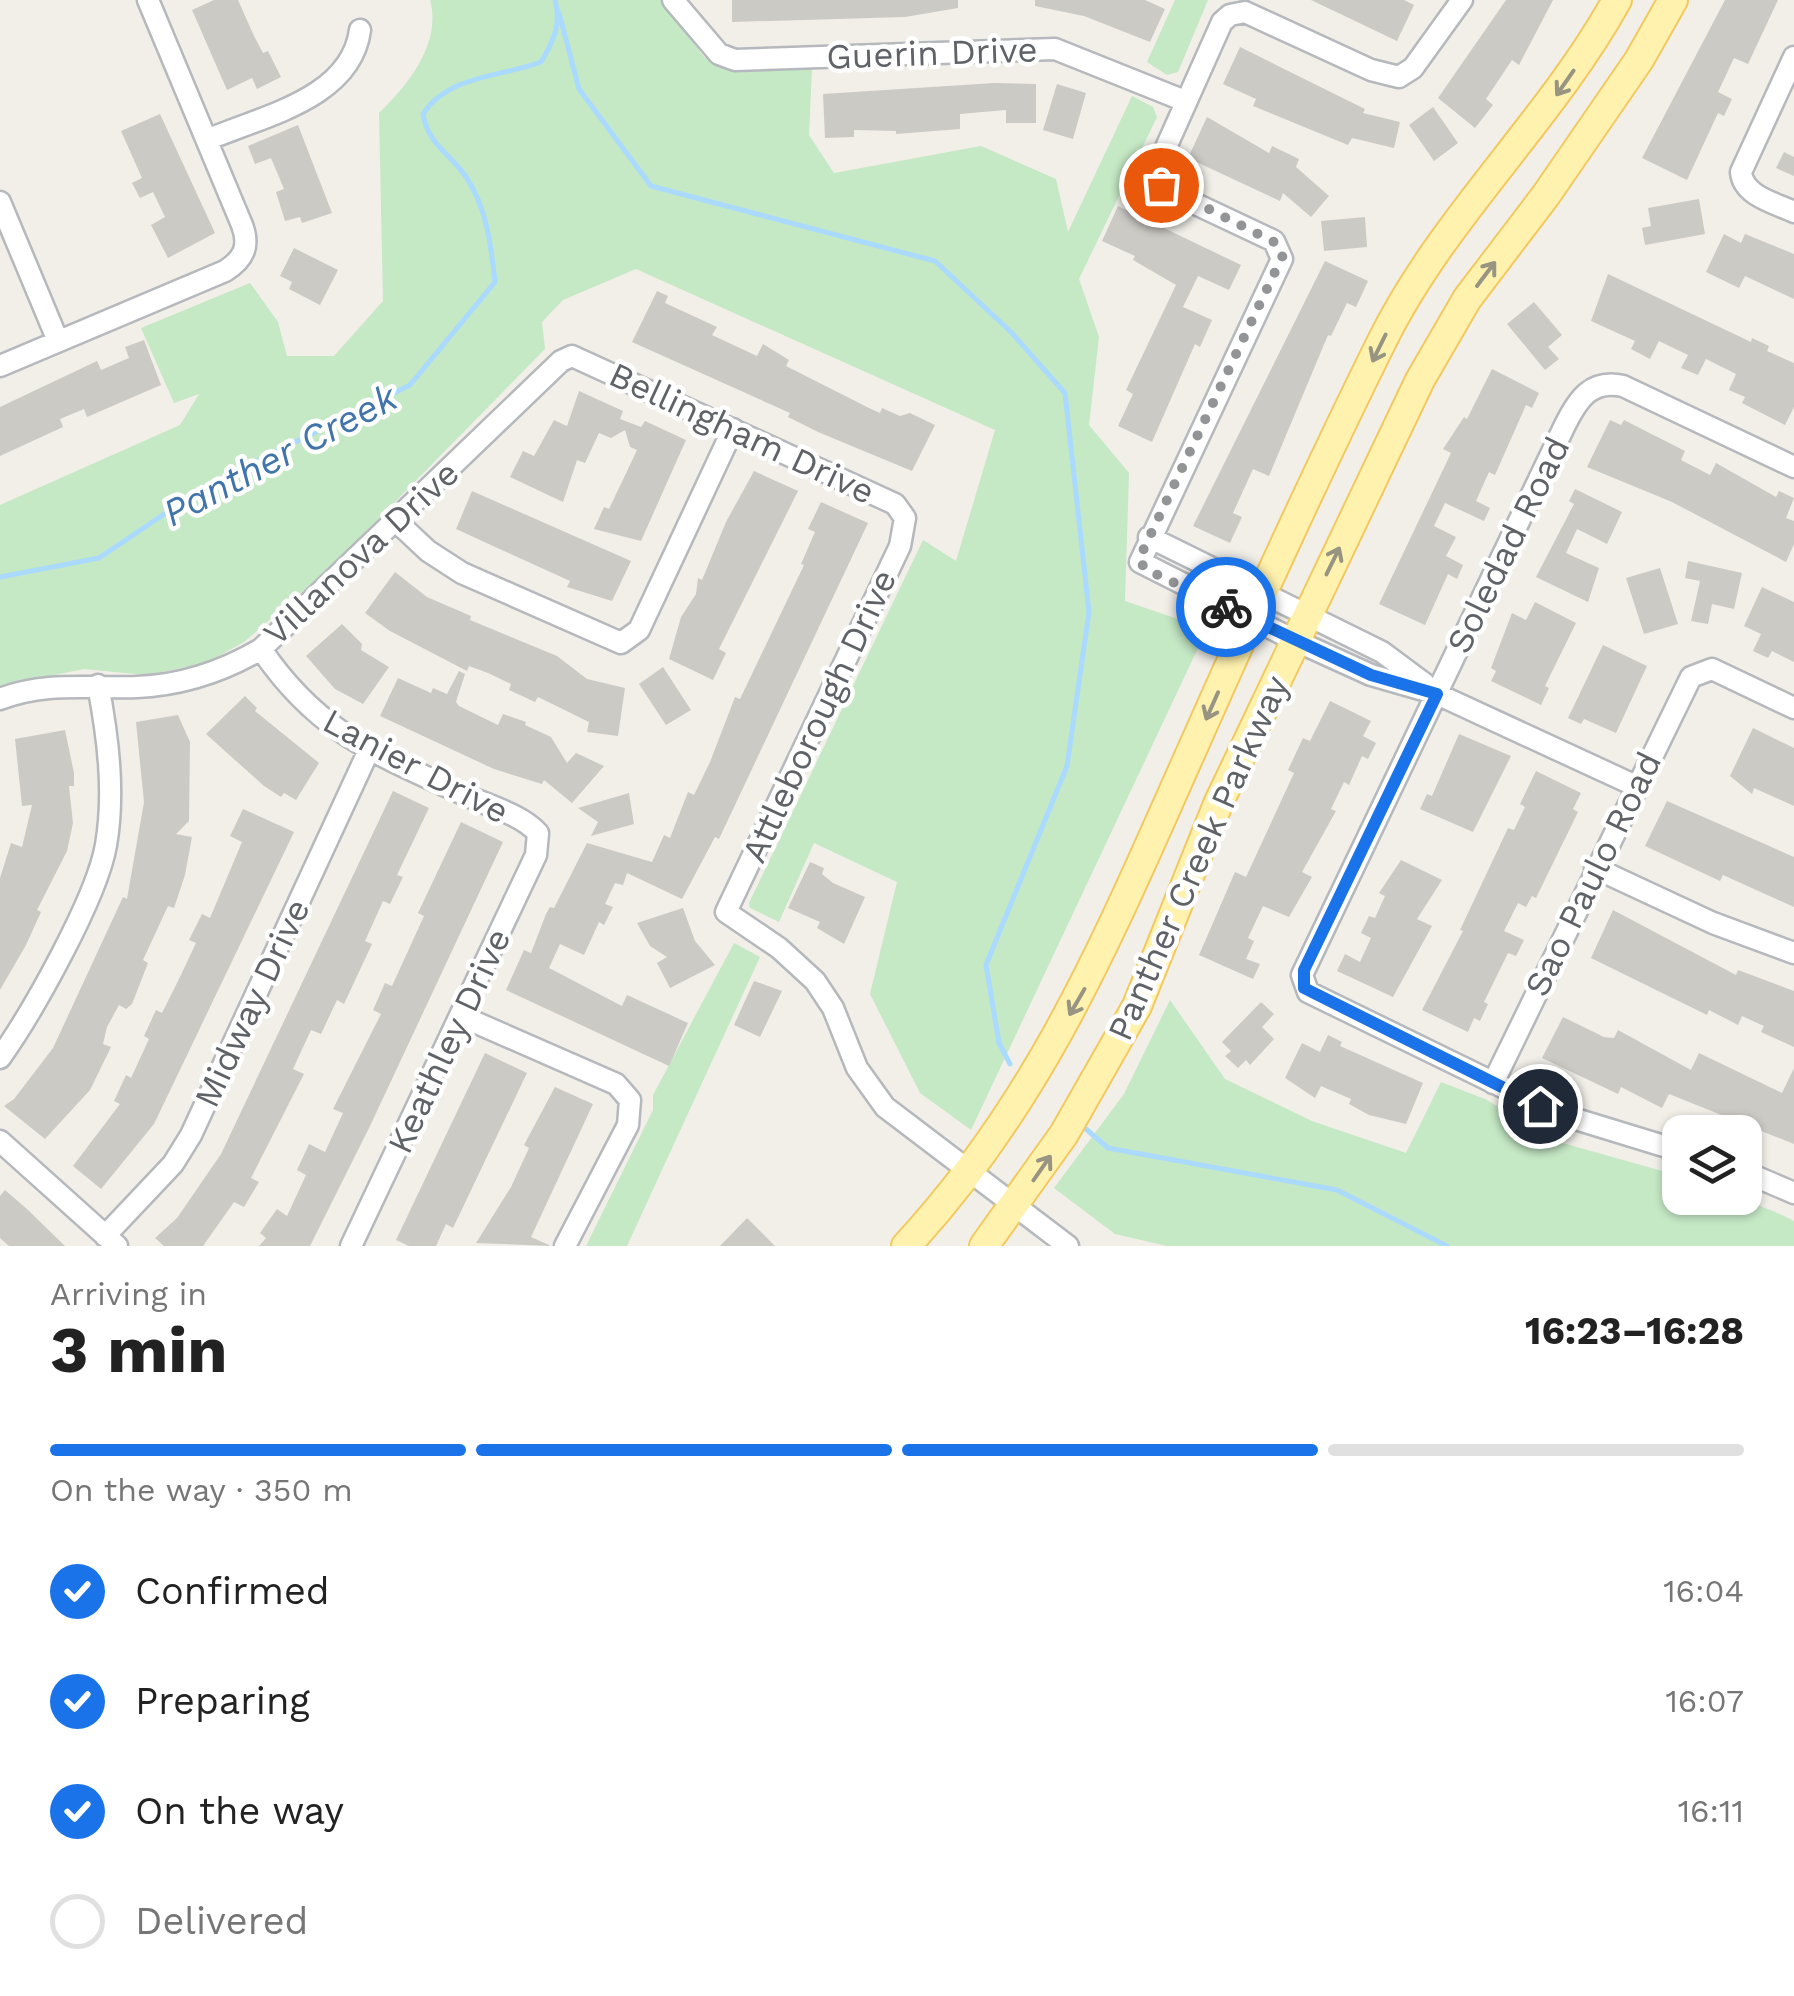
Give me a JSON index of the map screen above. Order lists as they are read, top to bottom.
{
  "streets": {
    "main road": ["Panther Creek Parkway"],
    "street": [
      "Guerin Drive",
      "Bellingham Drive",
      "Soledad Road",
      "Villanova Drive",
      "Attleborough Drive",
      "Lanier Drive",
      "Sao Paulo Road",
      "Midway Drive",
      "Keathley Drive"
    ]
  },
  "crossings": [
    ["Bellingham Drive", "Villanova Drive"],
    ["Bellingham Drive", "Attleborough Drive"],
    ["Soledad Road", "Sao Paulo Road"],
    ["Villanova Drive", "Lanier Drive"],
    ["Attleborough Drive", "Panther Creek Parkway"],
    ["Lanier Drive", "Midway Drive"],
    ["Lanier Drive", "Keathley Drive"]
  ],
  "water": ["Panther Creek"],
  "page": {
    "heading": ["3 min", "Arriving in", "16:23–16:28"],
    "bar": "On the way · 350 m",
    "list": [
      ["Confirmed", "16:04"],
      ["Preparing", "16:07"],
      ["On the way", "16:11"],
      "Delivered"
    ]
  }
}
